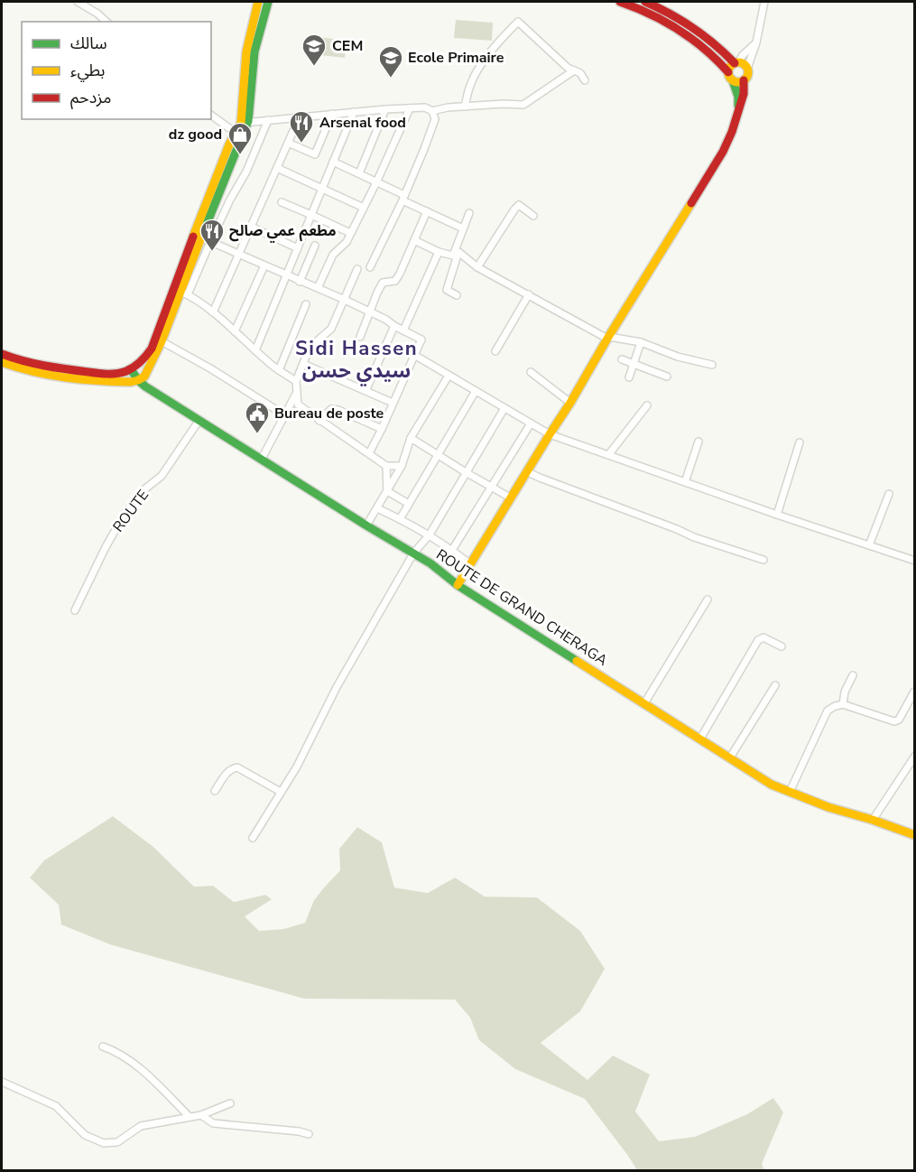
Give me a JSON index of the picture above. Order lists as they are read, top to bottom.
{
  "streets": {
    "street": ["ROUTE", "ROUTE DE GRAND CHERAGA"]
  },
  "crossings": [
    ["ROUTE", "ROUTE DE GRAND CHERAGA"]
  ],
  "districts": ["Sidi Hassen سيدي حسن"],
  "places": {
    "school or university": ["CEM", "Ecole Primaire"],
    "restaurant": ["Arsenal food", "مطعم عمي صالح"],
    "shop": ["dz good"],
    "public building": ["Bureau de poste"]
  },
  "legend": ["سالك", "بطيء", "مزدحم"]
}
